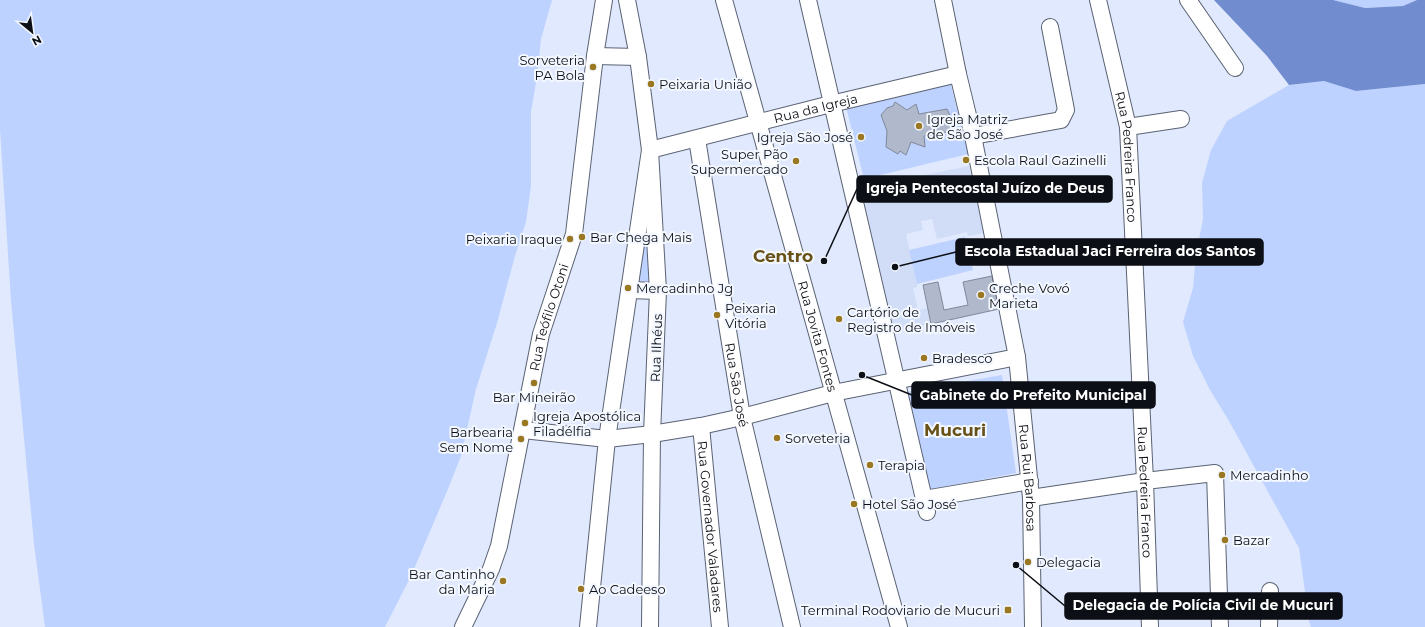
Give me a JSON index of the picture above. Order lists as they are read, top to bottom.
{
  "streets": {
    "street": [
      "Rua da Igreja",
      "Rua Pedreira Franco",
      "Rua Teófilo Otoni",
      "Rua Jovita Fontes",
      "Rua Ilhéus",
      "Rua São José",
      "Rua Rui Barbosa",
      "Rua Governador Valadares"
    ]
  },
  "crossings": [
    ["Rua da Igreja", "Rua Jovita Fontes"],
    ["Rua da Igreja", "Rua Ilhéus"],
    ["Rua da Igreja", "Rua São José"],
    ["Rua da Igreja", "Rua Rui Barbosa"]
  ],
  "districts": ["Centro", "Mucuri"],
  "places": {
    "other": [
      "Sorveteria PA Bola",
      "Peixaria União",
      "Igreja Matriz de São José",
      "Igreja São José",
      "Escola Raul Gazinelli",
      "Super Pão Supermercado",
      "Bar Chega Mais",
      "Peixaria Iraque",
      "Igreja Pentecostal Juízo de Deus",
      "Escola Estadual Jaci Ferreira dos Santos",
      "Mercadinho Jg",
      "Creche Vovó Marieta",
      "Peixaria Vitória",
      "Cartório de Registro de Imóveis",
      "Bradesco",
      "Gabinete do Prefeito Municipal",
      "Bar Mineirão",
      "Igreja Apostólica Filadélfia",
      "Sorveteria",
      "Barbearia Sem Nome",
      "Terapia",
      "Mercadinho",
      "Hotel São José",
      "Bazar",
      "Delegacia",
      "Delegacia de Polícia Civil de Mucuri",
      "Bar Cantinho da Maria",
      "Ao Cadeeso"
    ],
    "transit": ["Terminal Rodoviario de Mucuri"]
  },
  "north": "bottom right"
}
